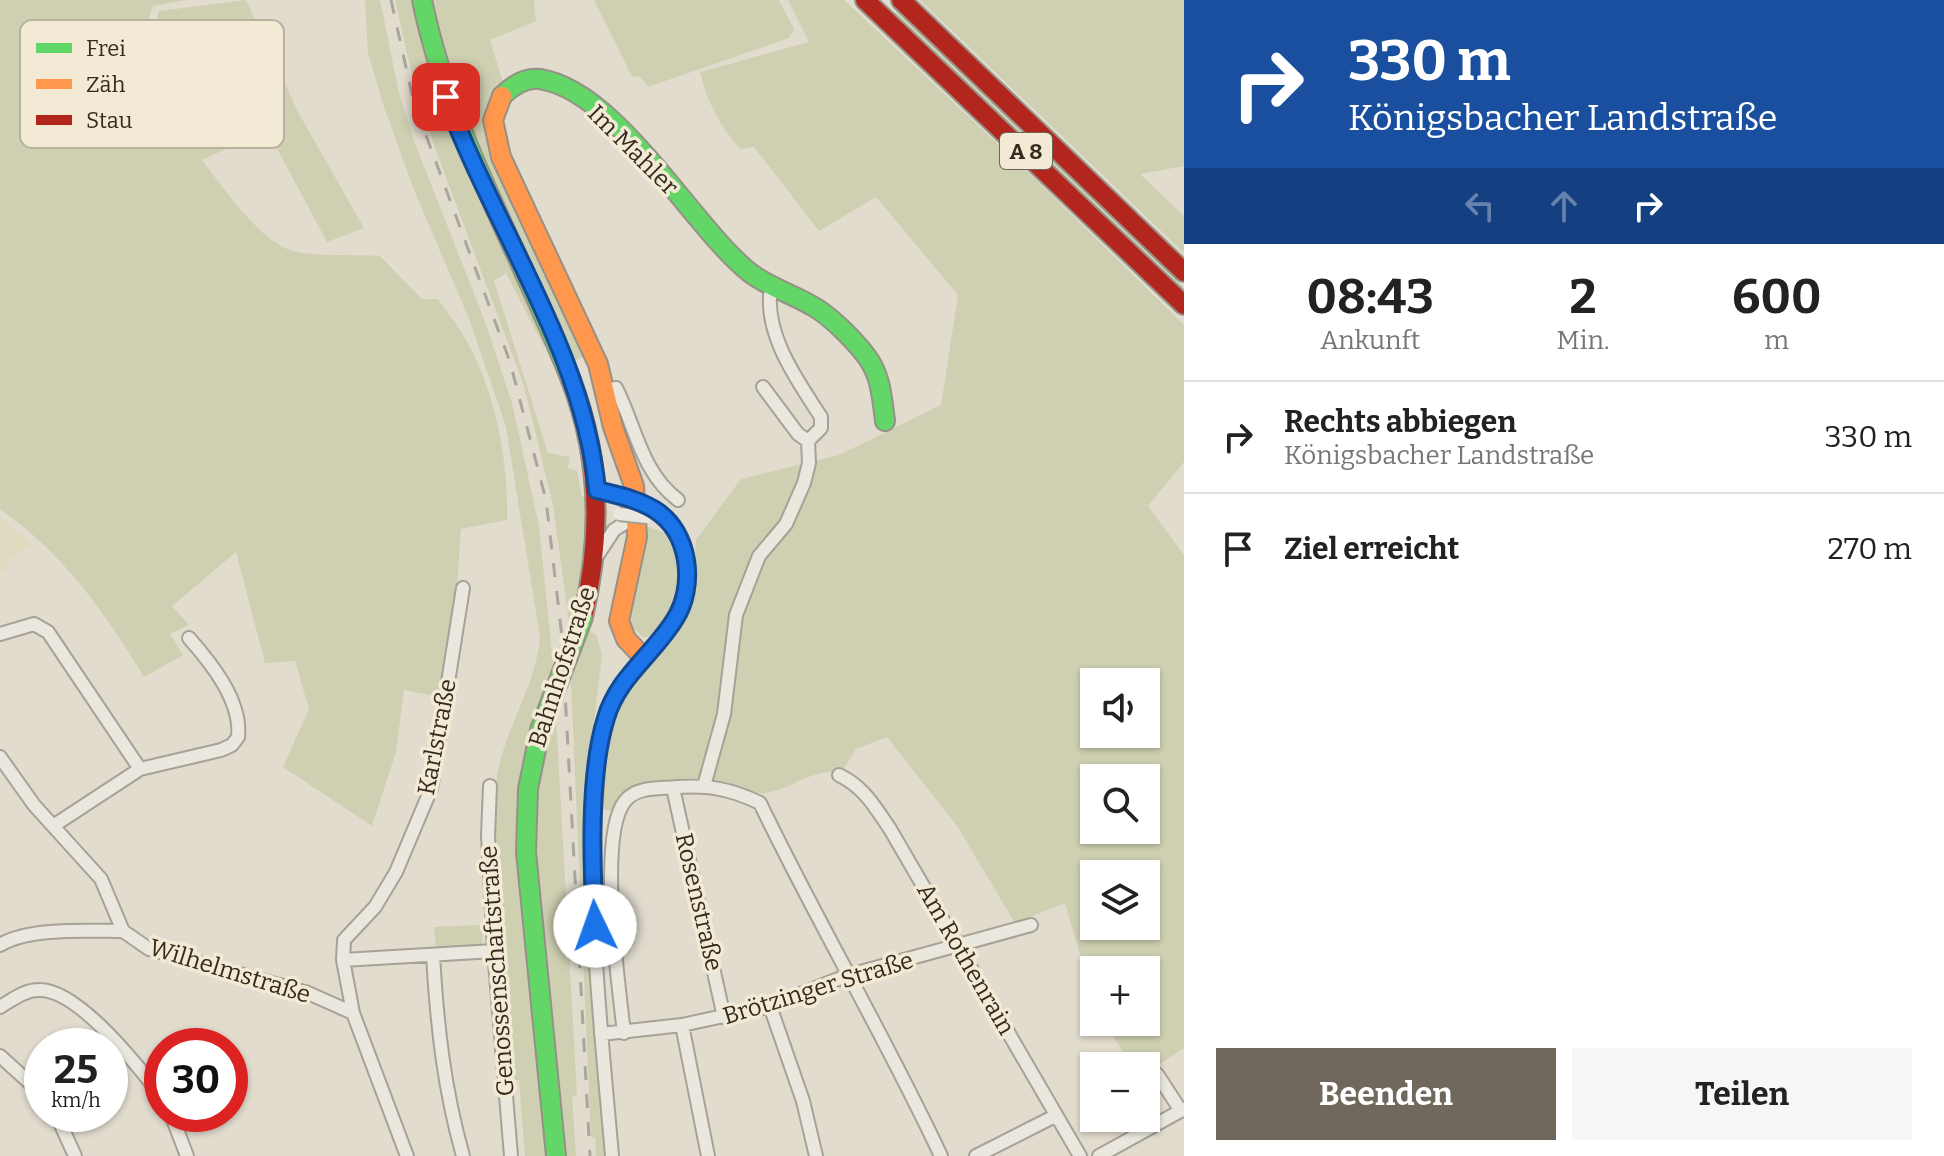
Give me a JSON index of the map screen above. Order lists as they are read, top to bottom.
{
  "streets": {
    "main road": ["Im Mahler", "A 8", "Bahnhofstraße"],
    "street": [
      "Karlstraße",
      "Rosenstraße",
      "Am Rothenrain",
      "Wilhelmstraße",
      "Genossenschaftstraße",
      "Brötzinger Straße"
    ]
  },
  "crossings": [
    ["Rosenstraße", "Brötzinger Straße"],
    ["Am Rothenrain", "Brötzinger Straße"]
  ],
  "legend": ["Frei", "Zäh", "Stau"],
  "page": {
    "turn": ["330 m", "Königsbacher Landstraße"],
    "eta": [
      "08:43",
      "Ankunft",
      "2",
      "Min.",
      "600",
      "m"
    ],
    "list": [
      {
        "name": "Rechts abbiegen",
        "note": "Königsbacher Landstraße",
        "value": "330 m"
      },
      {
        "name": "Ziel erreicht",
        "value": "270 m"
      }
    ],
    "map_buttons": ["+", "−"],
    "speed": "25 km/h",
    "limit": "30",
    "buttons": ["Beenden", "Teilen"]
  }
}
